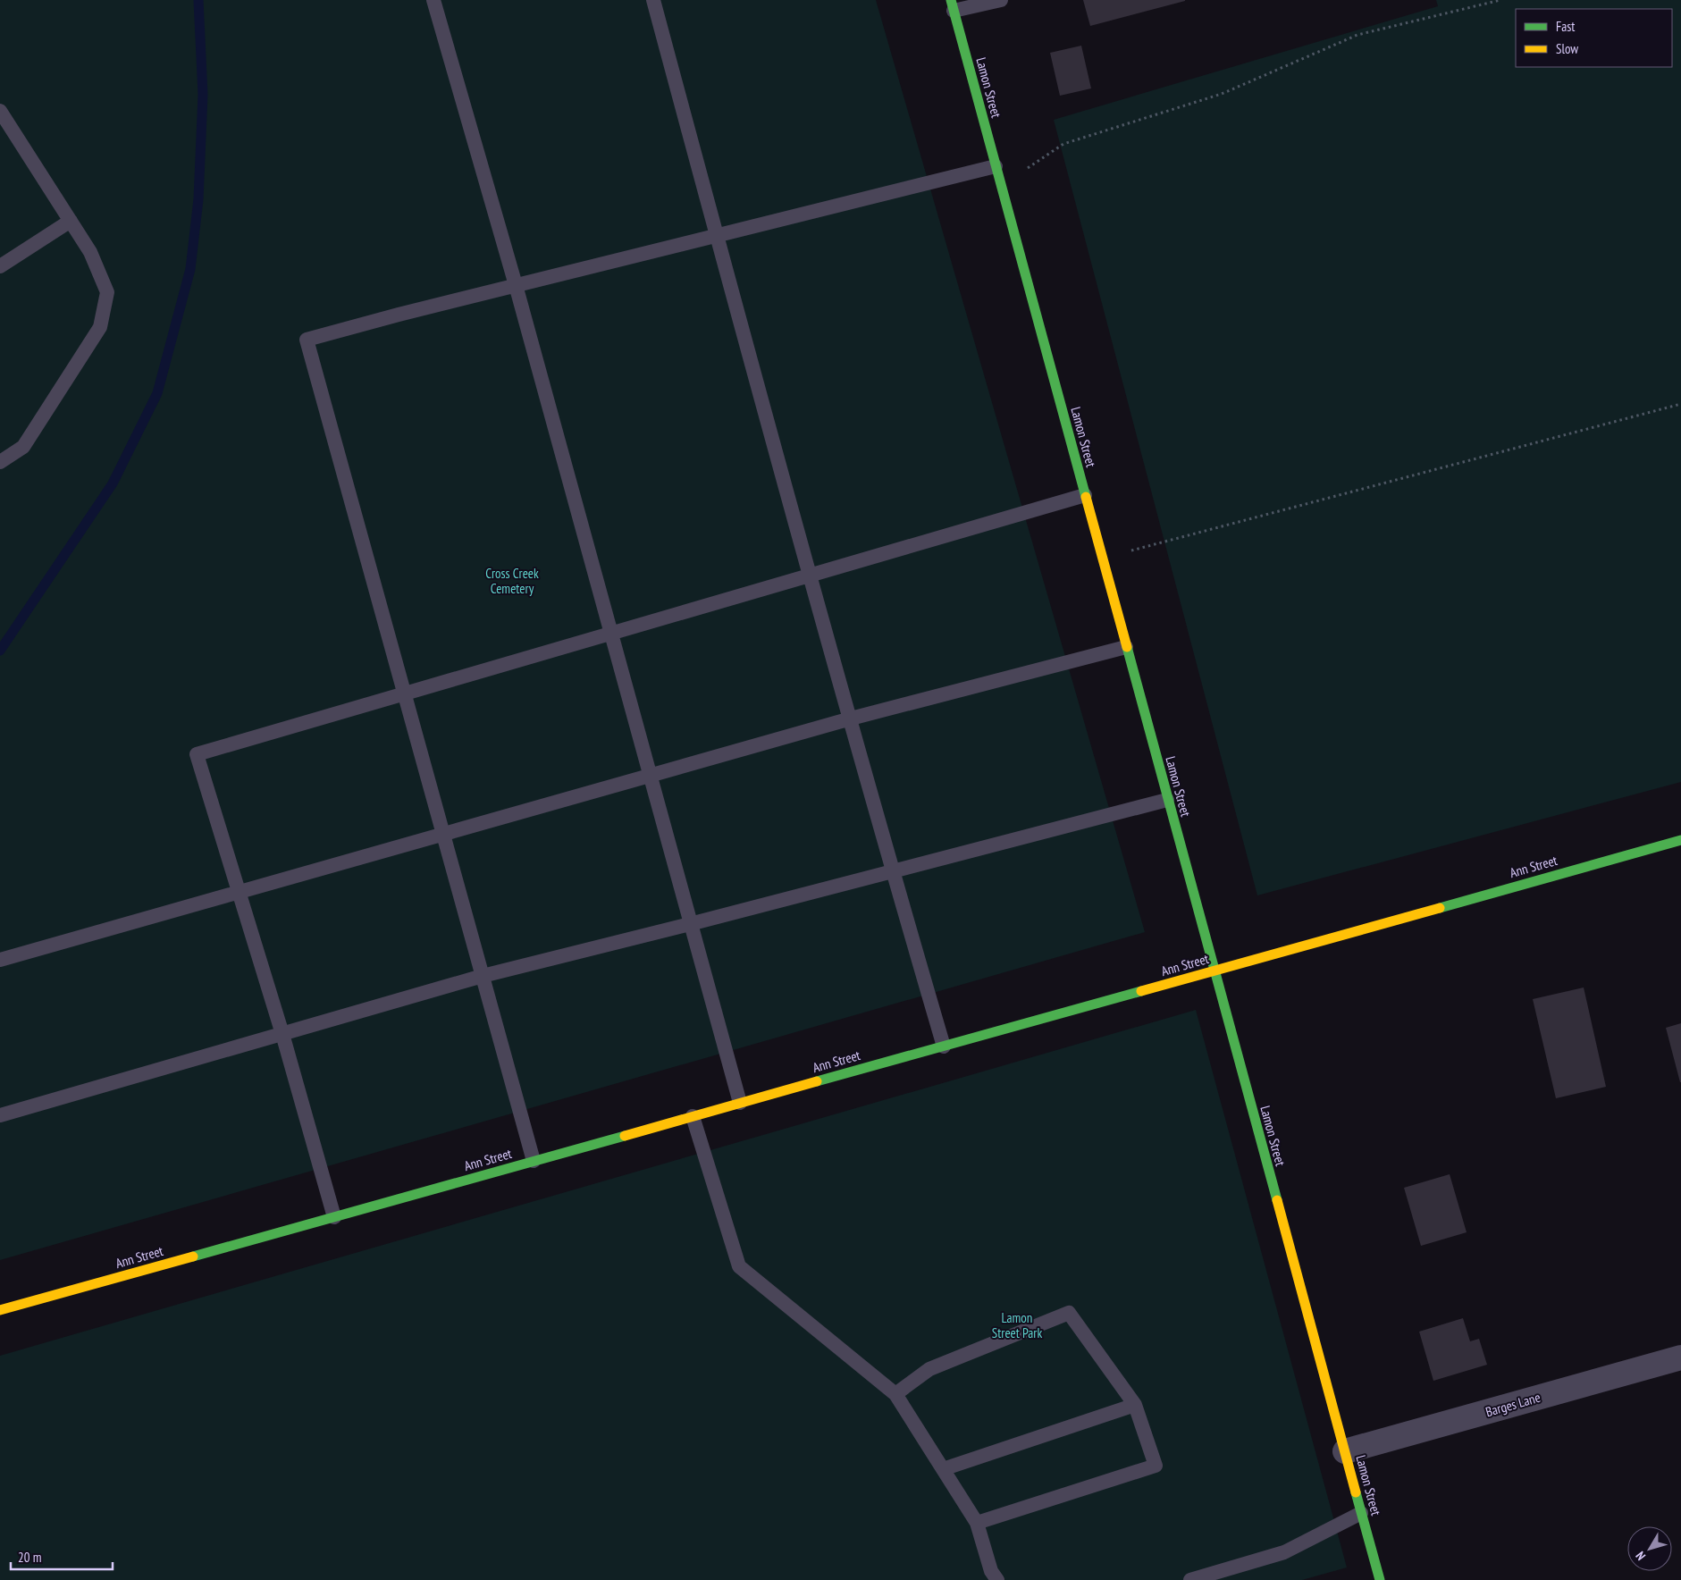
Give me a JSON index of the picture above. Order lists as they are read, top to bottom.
{
  "streets": {
    "street": ["Lamon Street", "Ann Street", "Barges Lane"]
  },
  "crossings": [
    ["Lamon Street", "Ann Street"],
    ["Lamon Street", "Barges Lane"]
  ],
  "parks": ["Cross Creek Cemetery", "Lamon Street Park"],
  "legend": ["Fast", "Slow"],
  "scale_bar": "20 m",
  "north": "bottom left"
}
